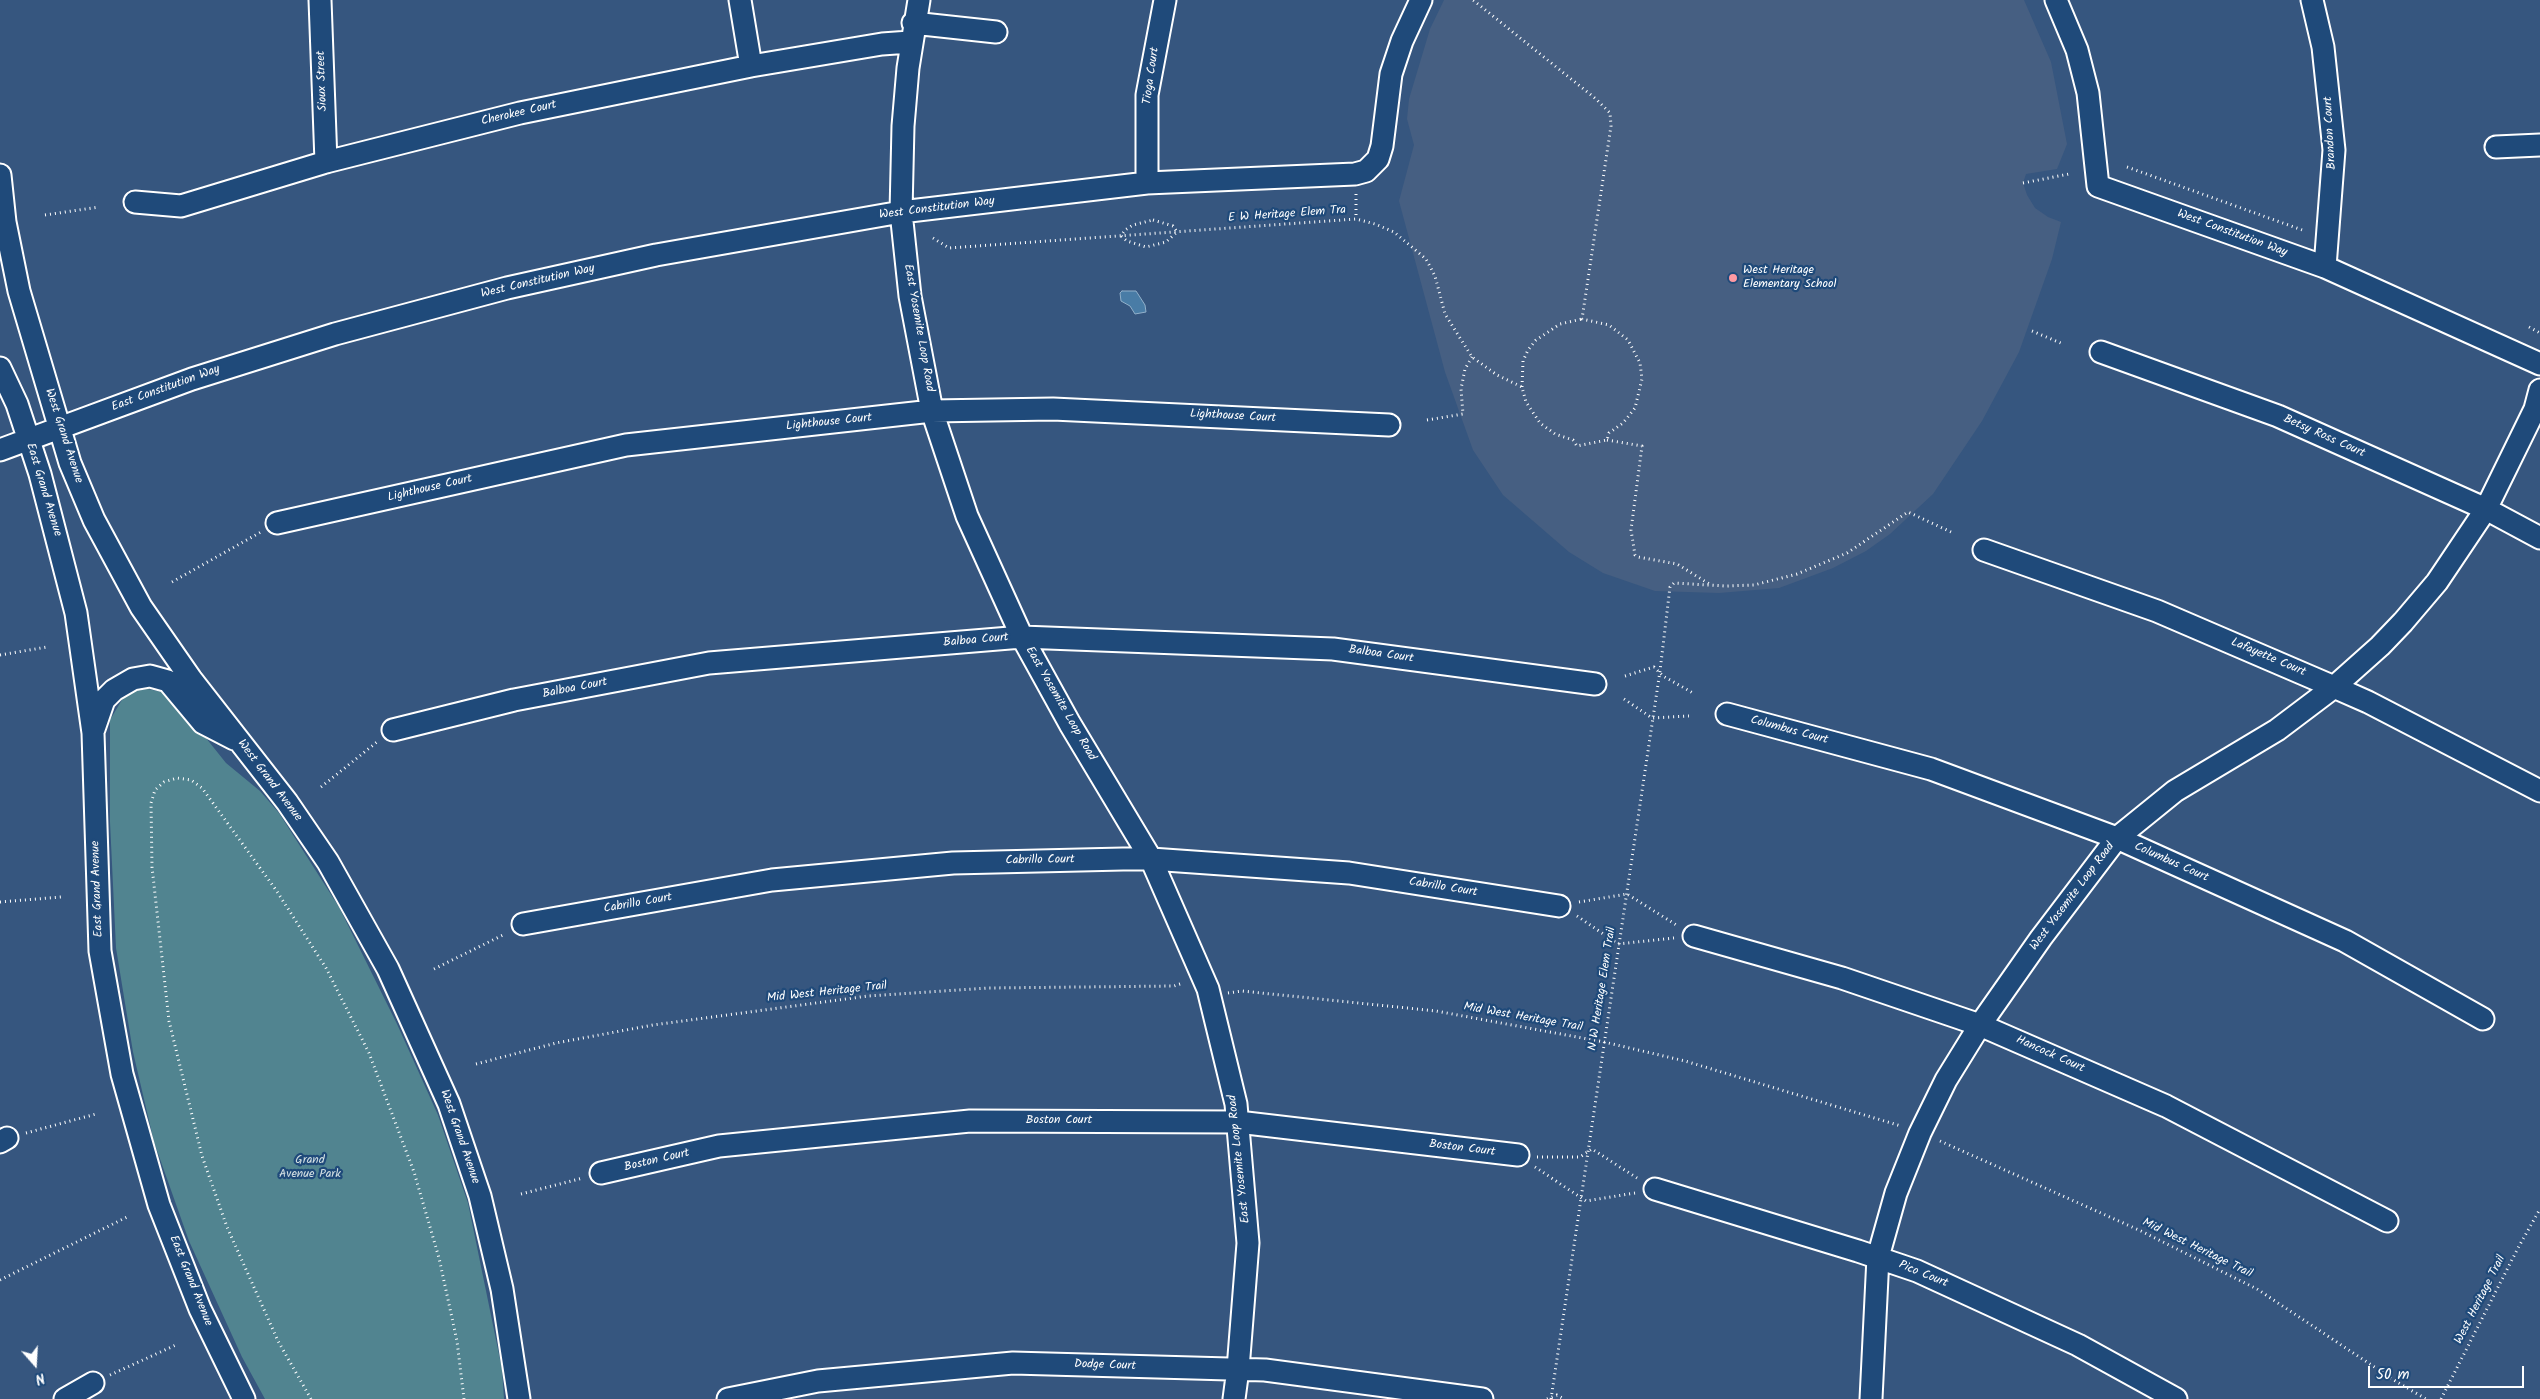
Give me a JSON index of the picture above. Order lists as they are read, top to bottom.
{
  "streets": {
    "street": [
      "Tioga Court",
      "Sioux Street",
      "Cherokee Court",
      "Brandon Court",
      "West Constitution Way",
      "East Yosemite Loop Road",
      "East Constitution Way",
      "Lighthouse Court",
      "West Grand Avenue",
      "Betsy Ross Court",
      "East Grand Avenue",
      "Balboa Court",
      "Lafayette Court",
      "Columbus Court",
      "Cabrillo Court",
      "West Yosemite Loop Road",
      "Hancock Court",
      "Boston Court",
      "Pico Court",
      "Dodge Court"
    ],
    "path": [
      "E W Heritage Elem Tra",
      "N W Heritage Elem Trail",
      "Mid West Heritage Trail",
      "West Heritage Trail"
    ]
  },
  "crossings": [
    ["Tioga Court", "West Constitution Way"],
    ["Sioux Street", "Cherokee Court"],
    ["Cherokee Court", "East Yosemite Loop Road"],
    ["Brandon Court", "West Constitution Way"],
    ["West Constitution Way", "East Yosemite Loop Road"],
    ["West Constitution Way", "East Constitution Way"],
    ["East Yosemite Loop Road", "Lighthouse Court"],
    ["East Yosemite Loop Road", "Balboa Court"],
    ["East Yosemite Loop Road", "Cabrillo Court"],
    ["East Yosemite Loop Road", "Boston Court"],
    ["East Yosemite Loop Road", "Dodge Court"],
    ["East Constitution Way", "West Grand Avenue"],
    ["East Constitution Way", "East Grand Avenue"],
    ["Betsy Ross Court", "West Yosemite Loop Road"],
    ["Lafayette Court", "West Yosemite Loop Road"],
    ["Columbus Court", "West Yosemite Loop Road"],
    ["West Yosemite Loop Road", "Hancock Court"],
    ["West Yosemite Loop Road", "Pico Court"],
    ["N W Heritage Elem Trail", "Mid West Heritage Trail"]
  ],
  "parks": ["Grand Avenue Park"],
  "places": ["West Heritage Elementary School"],
  "scale_bar": "50 m",
  "north": "bottom"
}
